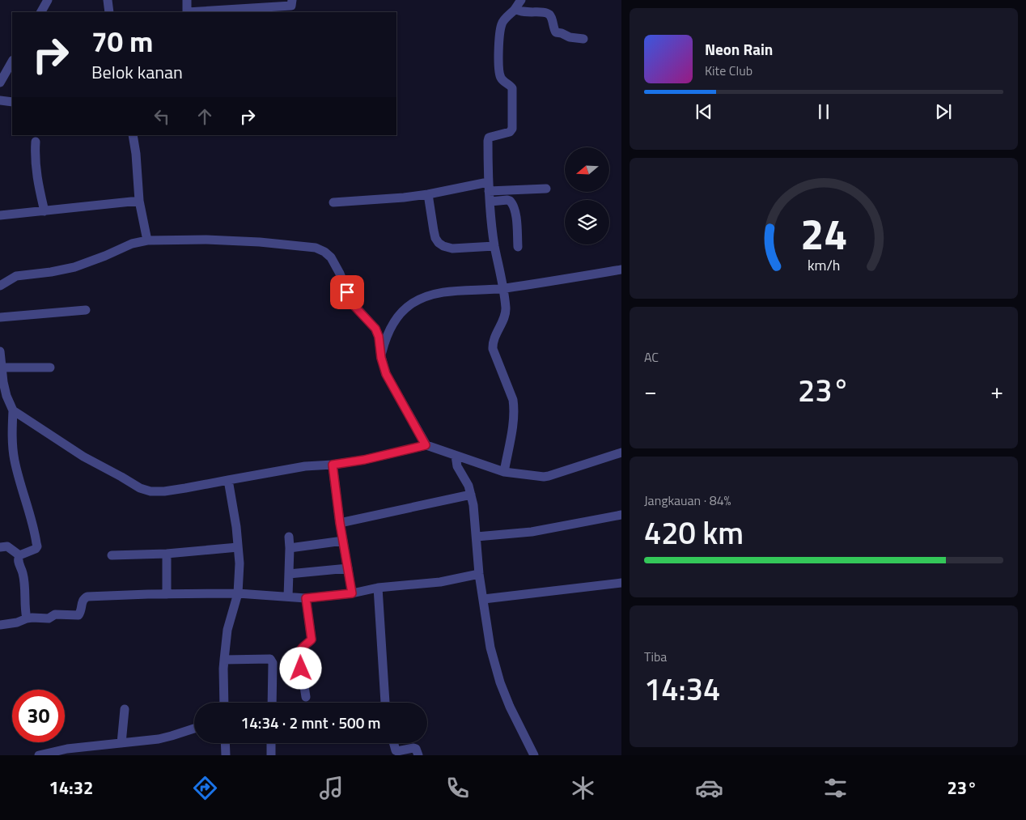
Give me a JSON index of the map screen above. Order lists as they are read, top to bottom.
{
  "north": "left",
  "page": {
    "turn": ["70 m", "Belok kanan"],
    "song": ["Neon Rain", "Kite Club"],
    "tile": [
      "AC",
      ["Jangkauan · 84%", "420 km"],
      ["Tiba", "14:34"]
    ],
    "heat": ["−", "23°", "+"],
    "limit": "30",
    "trip": "14:34 · 2 mnt · 500 m",
    "tabs": ["14:32", "23°"],
    "gauge": ["24", "km/h"]
  }
}
